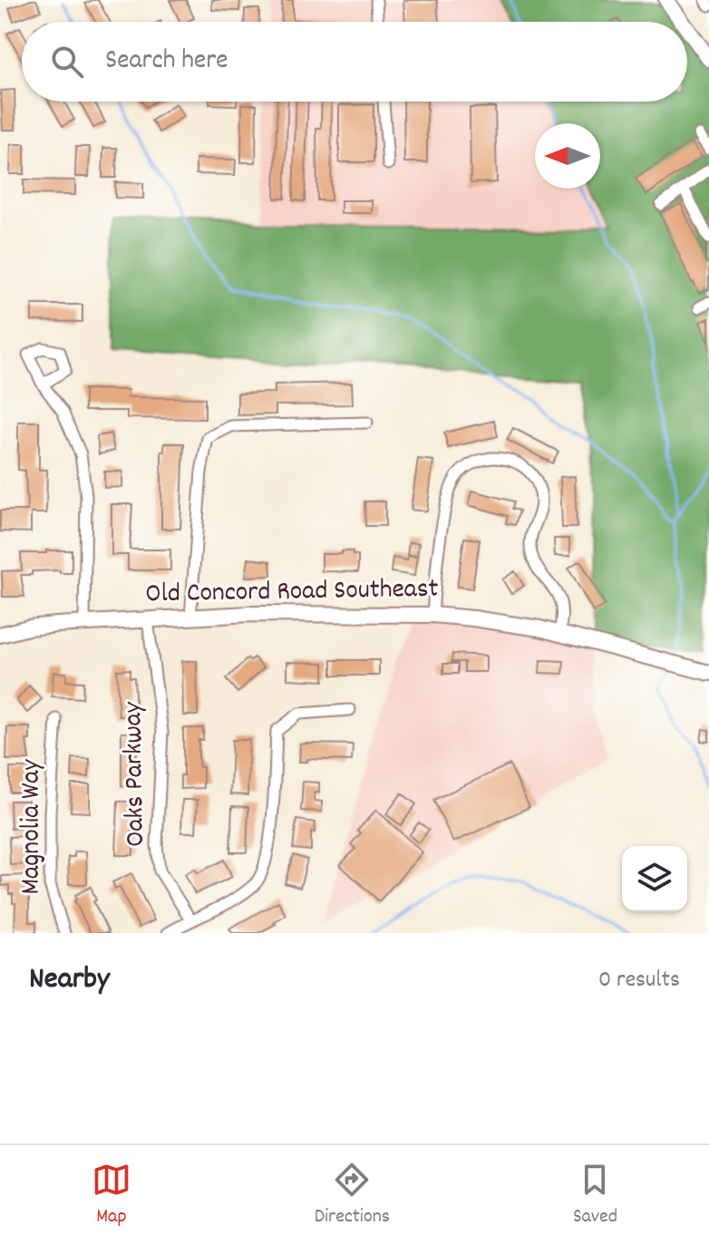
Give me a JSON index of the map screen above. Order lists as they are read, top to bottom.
{
  "streets": {
    "street": ["Old Concord Road Southeast", "Oaks Parkway", "Magnolia Way"]
  },
  "crossings": [
    ["Old Concord Road Southeast", "Oaks Parkway"]
  ],
  "north": "left",
  "page": {
    "search": "Search here",
    "heading": ["Nearby", "0 results"],
    "nav": ["Map", "Directions", "Saved"]
  }
}
